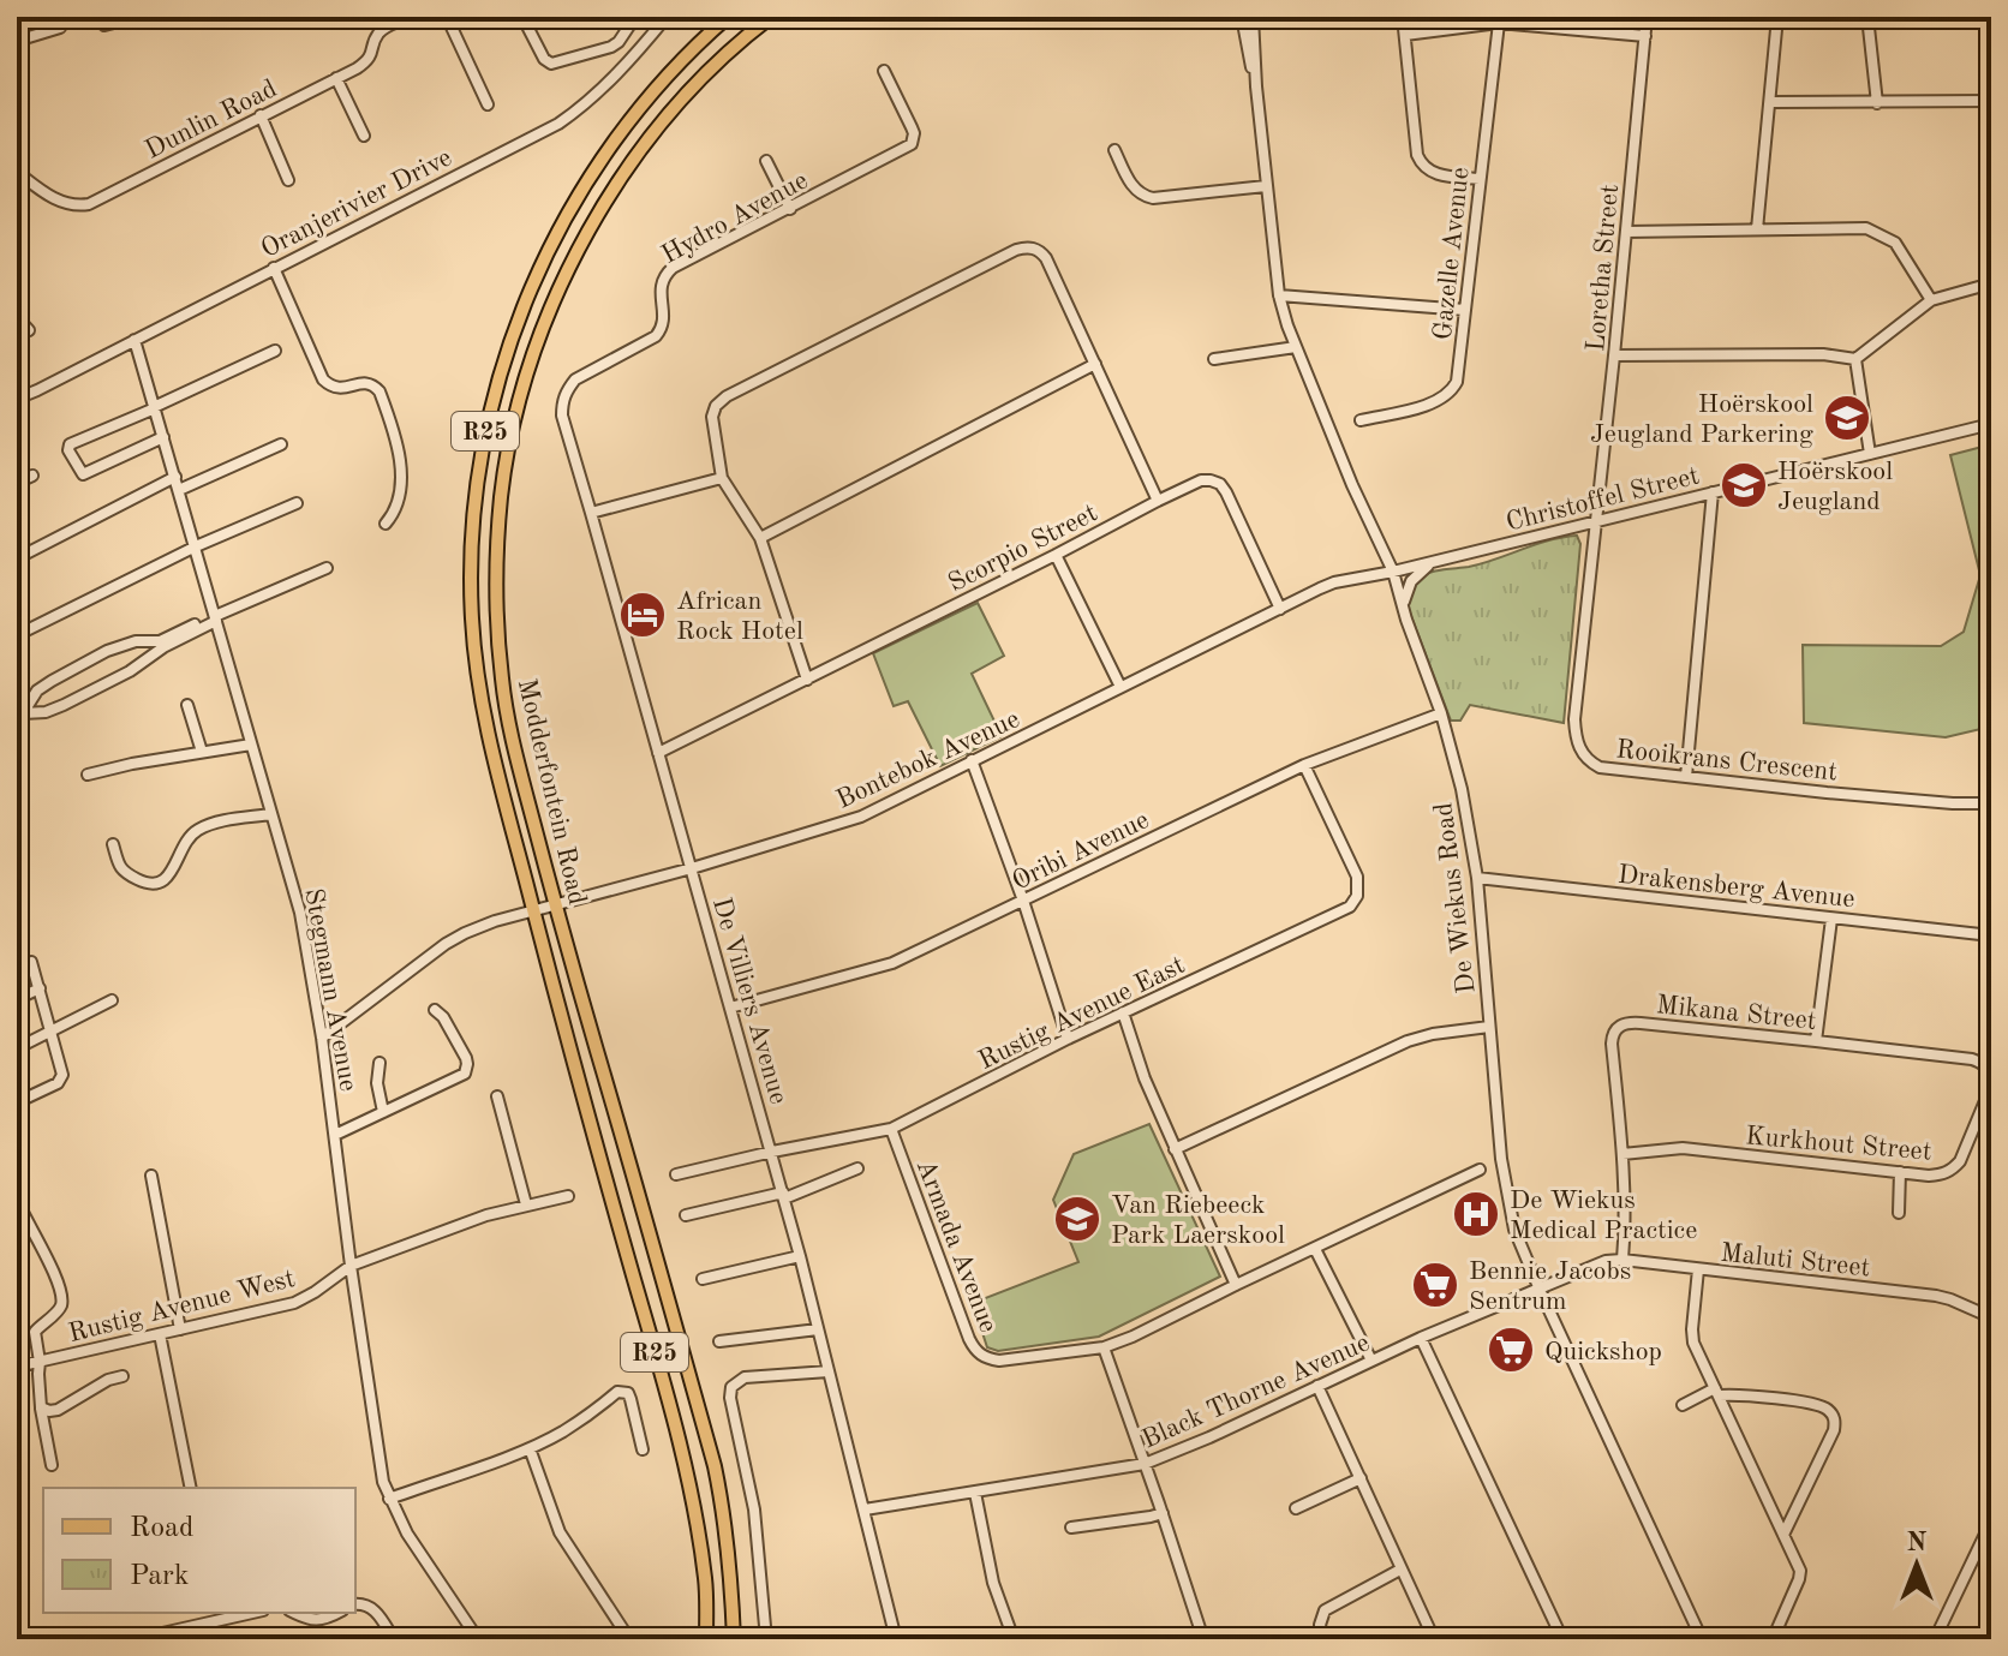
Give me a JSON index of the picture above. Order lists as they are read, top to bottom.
{
  "streets": {
    "main road": ["R25", "Modderfontein Road"],
    "street": [
      "Dunlin Road",
      "Oranjerivier Drive",
      "Hydro Avenue",
      "Gazelle Avenue",
      "Loretha Street",
      "Christoffel Street",
      "Scorpio Street",
      "Bontebok Avenue",
      "Rooikrans Crescent",
      "Oribi Avenue",
      "Drakensberg Avenue",
      "De Wiekus Road",
      "Stegmann Avenue",
      "De Villiers Avenue",
      "Rustig Avenue East",
      "Mikana Street",
      "Kurkhout Street",
      "Armada Avenue",
      "Maluti Street",
      "Rustig Avenue West",
      "Black Thorne Avenue"
    ]
  },
  "crossings": [
    ["Oranjerivier Drive", "Stegmann Avenue"],
    ["Hydro Avenue", "De Villiers Avenue"],
    ["Loretha Street", "Christoffel Street"],
    ["Loretha Street", "Rooikrans Crescent"],
    ["Christoffel Street", "Bontebok Avenue"],
    ["Christoffel Street", "Rooikrans Crescent"],
    ["Christoffel Street", "De Wiekus Road"],
    ["Scorpio Street", "Bontebok Avenue"],
    ["Scorpio Street", "De Villiers Avenue"],
    ["Bontebok Avenue", "Modderfontein Road"],
    ["Bontebok Avenue", "De Wiekus Road"],
    ["Bontebok Avenue", "Stegmann Avenue"],
    ["Bontebok Avenue", "De Villiers Avenue"],
    ["Oribi Avenue", "De Wiekus Road"],
    ["Oribi Avenue", "De Villiers Avenue"],
    ["Oribi Avenue", "Rustig Avenue East"],
    ["Drakensberg Avenue", "De Wiekus Road"],
    ["De Wiekus Road", "Maluti Street"],
    ["De Wiekus Road", "Black Thorne Avenue"],
    ["Stegmann Avenue", "Rustig Avenue West"],
    ["De Villiers Avenue", "Rustig Avenue East"],
    ["De Villiers Avenue", "Black Thorne Avenue"],
    ["Rustig Avenue East", "Armada Avenue"],
    ["Mikana Street", "Kurkhout Street"],
    ["Mikana Street", "Maluti Street"],
    ["Maluti Street", "Black Thorne Avenue"]
  ],
  "places": {
    "school or university": ["Hoërskool Jeugland Parkering", "Hoërskool Jeugland", "Van Riebeeck Park Laerskool"],
    "hotel": ["African Rock Hotel"],
    "hospital": ["De Wiekus Medical Practice"],
    "supermarket": ["Bennie Jacobs Sentrum", "Quickshop"]
  },
  "legend": ["Road", "Park"],
  "north": "top"
}
